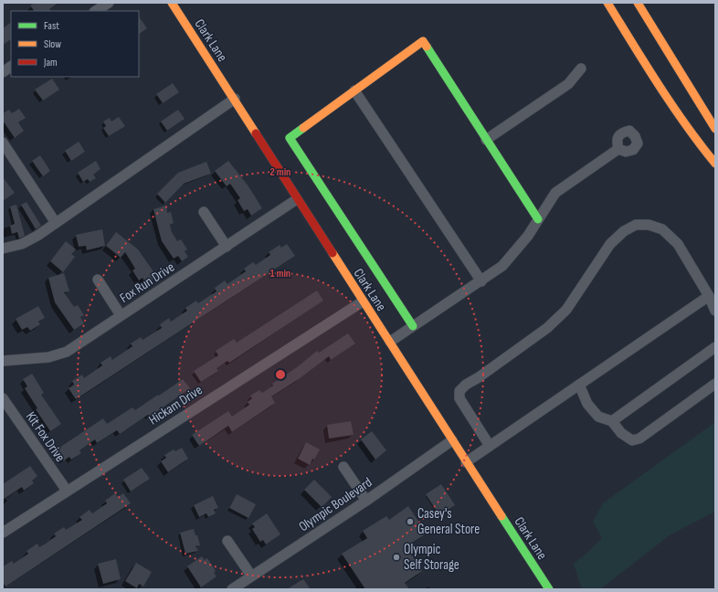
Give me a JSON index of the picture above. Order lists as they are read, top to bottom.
{
  "streets": {
    "main road": ["Clark Lane"],
    "street": [
      "Fox Run Drive",
      "Hickam Drive",
      "Kit Fox Drive",
      "Olympic Boulevard"
    ]
  },
  "crossings": [
    ["Clark Lane", "Fox Run Drive"],
    ["Clark Lane", "Hickam Drive"],
    ["Clark Lane", "Olympic Boulevard"],
    ["Hickam Drive", "Kit Fox Drive"]
  ],
  "places": ["Casey's General Store", "Olympic Self Storage"],
  "legend": ["Fast", "Slow", "Jam"],
  "rings": ["2 min", "1 min"]
}
